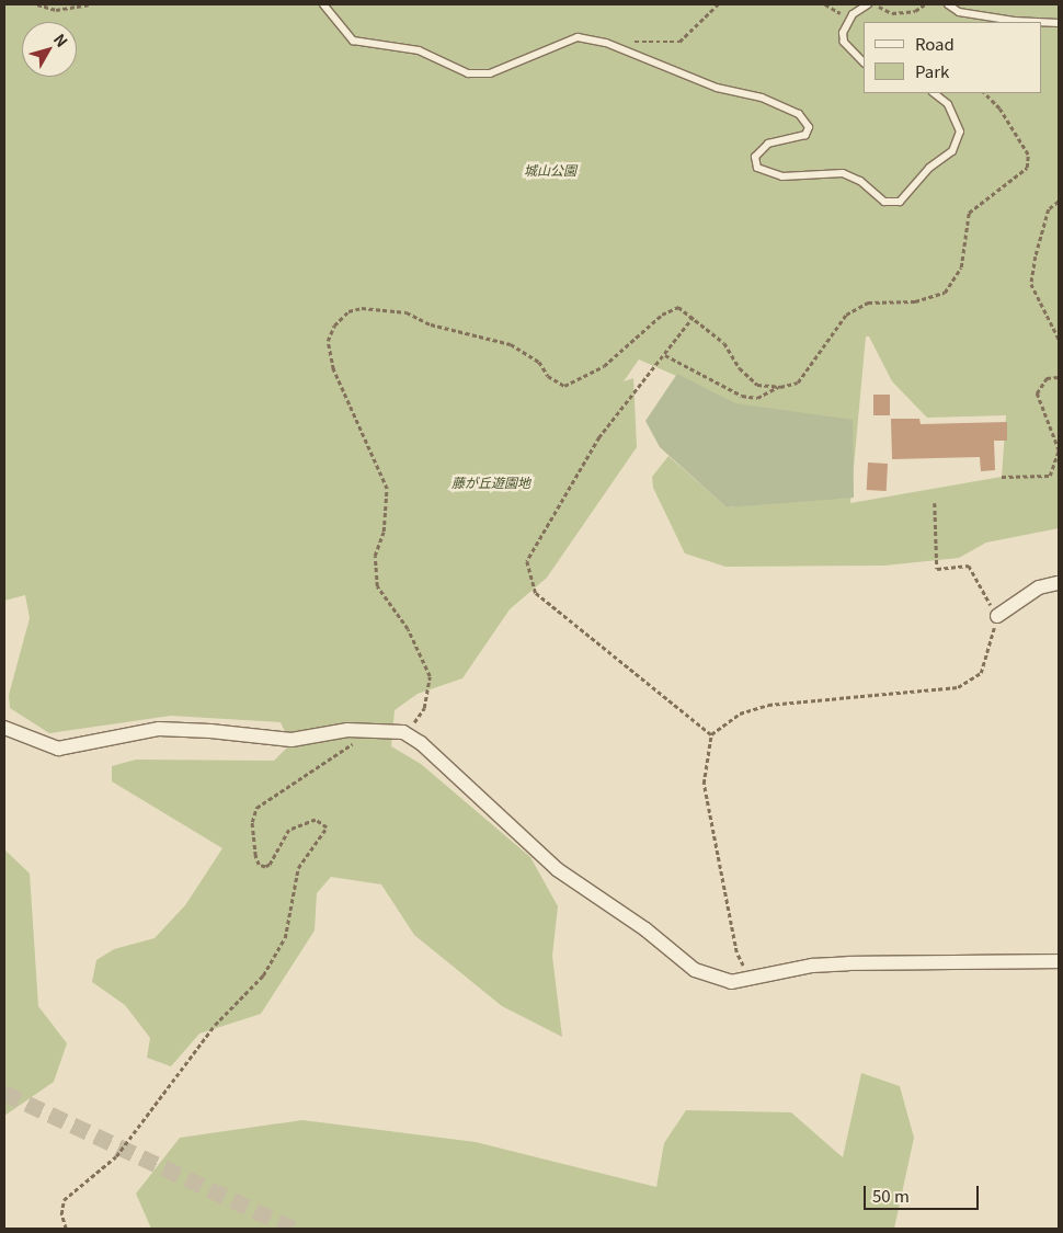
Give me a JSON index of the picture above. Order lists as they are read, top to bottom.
{
  "parks": ["城山公園", "藤が丘遊園地"],
  "legend": ["Road", "Park"],
  "scale_bar": "50 m",
  "north": "top right"
}
